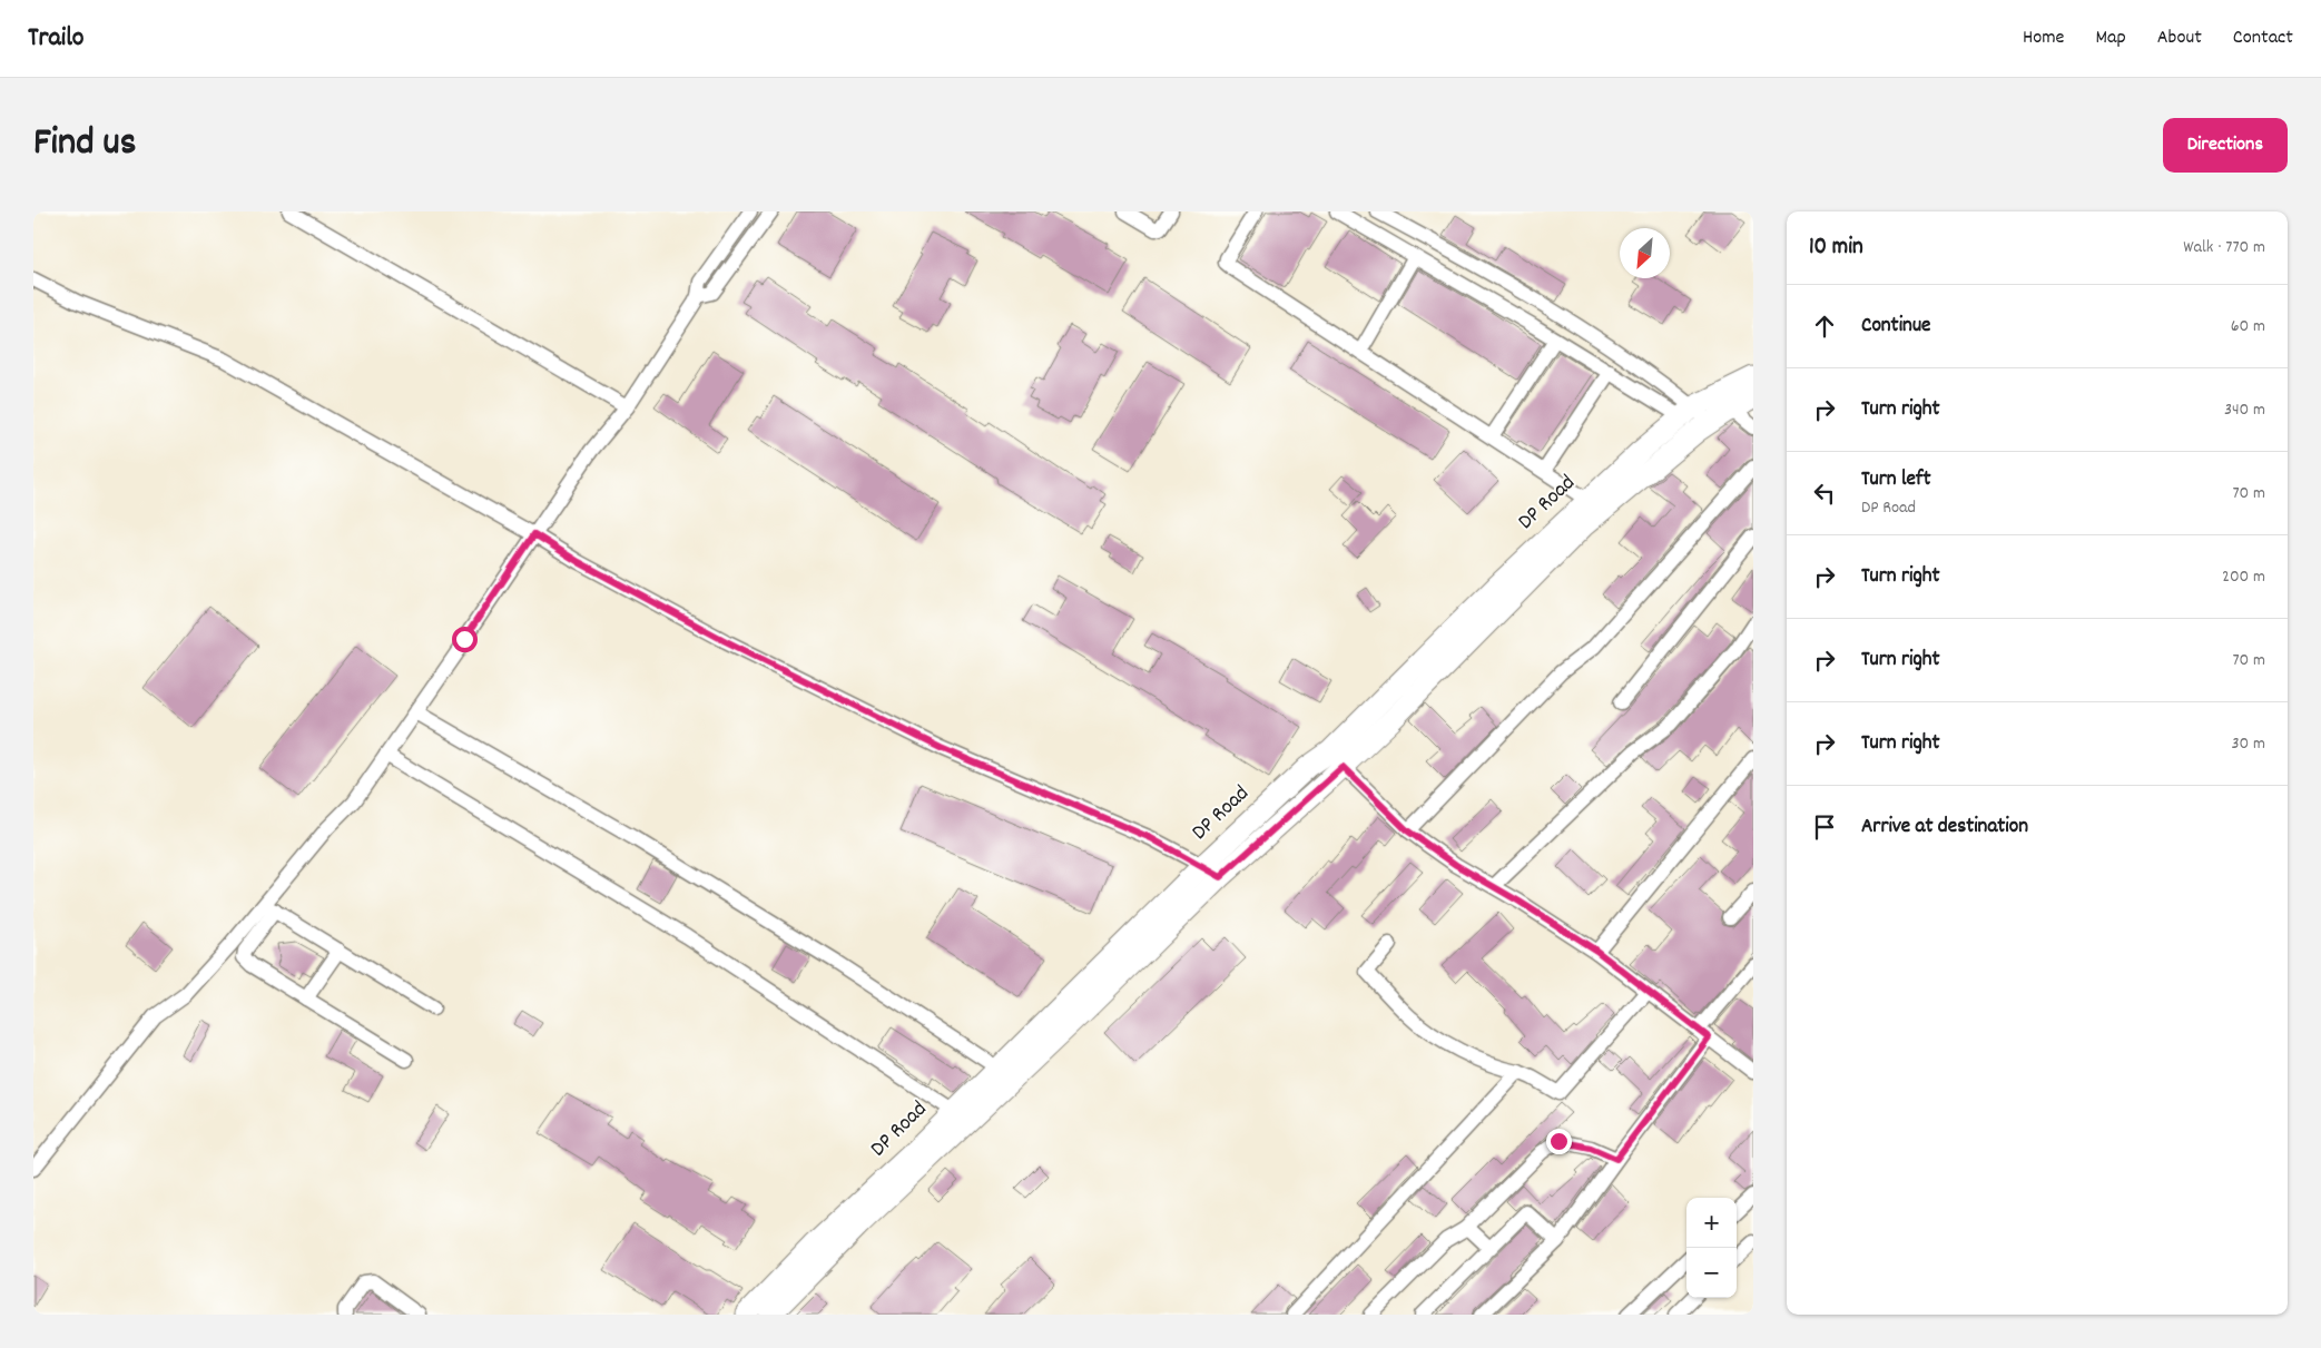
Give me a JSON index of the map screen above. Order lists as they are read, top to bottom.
{
  "streets": {
    "street": ["DP Road"]
  },
  "north": "bottom left",
  "page": {
    "header": "Trailo",
    "nav": [
      "Home",
      "Map",
      "About",
      "Contact"
    ],
    "title": "Find us",
    "buttons": "Directions",
    "heading": ["10 min", "Walk · 770 m"],
    "list": [
      ["Continue", "60 m"],
      ["Turn right", "340 m"],
      ["Turn left", "DP Road", "70 m"],
      ["Turn right", "200 m"],
      ["Turn right", "70 m"],
      ["Turn right", "30 m"],
      "Arrive at destination"
    ],
    "map_buttons": ["+", "−"]
  }
}
